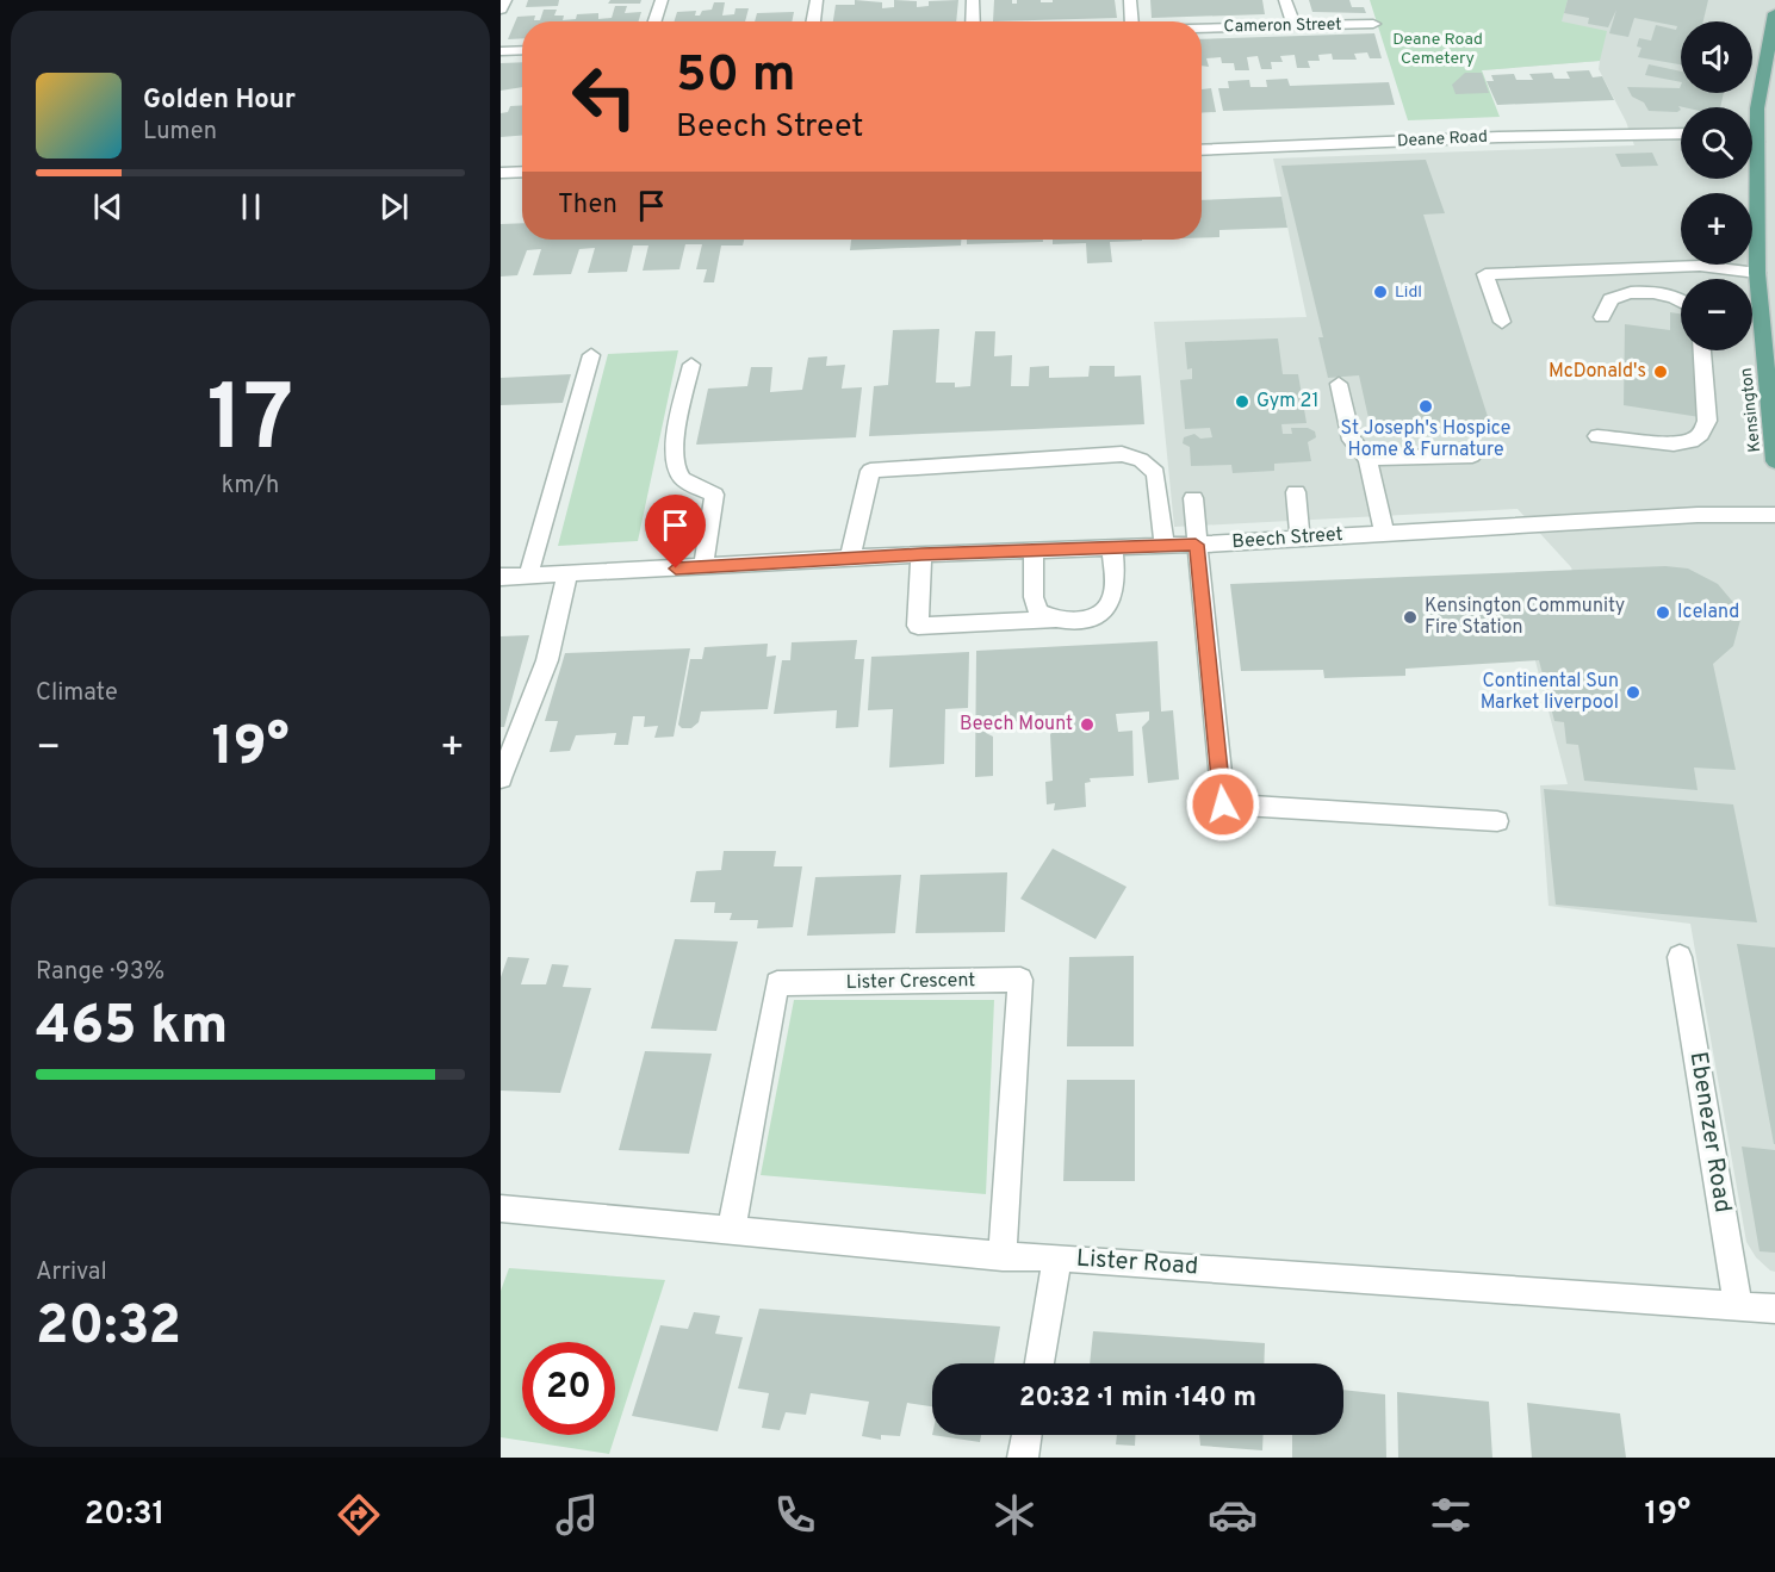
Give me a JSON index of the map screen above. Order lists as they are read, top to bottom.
{
  "streets": {
    "main road": ["Kensington"],
    "street": [
      "Cameron Street",
      "Deane Road",
      "Beech Street",
      "Lister Crescent",
      "Ebenezer Road",
      "Lister Road"
    ]
  },
  "crossings": [
    ["Lister Crescent", "Lister Road"],
    ["Ebenezer Road", "Lister Road"]
  ],
  "parks": ["Deane Road Cemetery"],
  "places": [
    "Lidl",
    "McDonald's",
    "Gym 21",
    "St Joseph's Hospice Home & Furnature",
    "Iceland",
    "Kensington Community Fire Station",
    "Continental Sun Market liverpool",
    "Beech Mount"
  ],
  "page": {
    "map_buttons": ["+", "−"],
    "turn": ["50 m", "Beech Street"],
    "song": ["Golden Hour", "Lumen"],
    "then": "Then",
    "tile": [
      ["17", "km/h"],
      "Climate",
      ["Range · 93%", "465 km"],
      ["Arrival", "20:32"]
    ],
    "heat": ["−", "19°", "+"],
    "limit": "20",
    "trip": "20:32 · 1 min · 140 m",
    "tabs": ["20:31", "19°"]
  }
}
